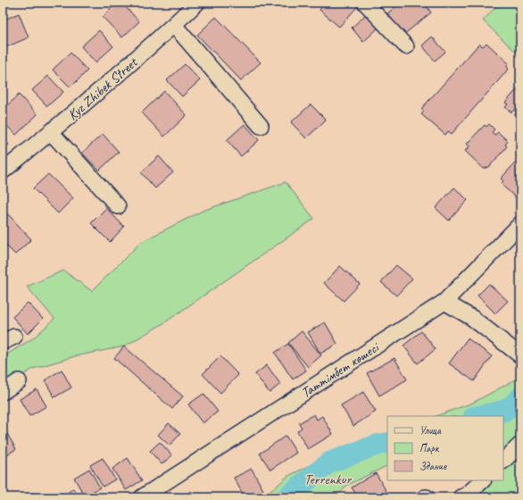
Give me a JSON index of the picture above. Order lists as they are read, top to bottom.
{
  "streets": {
    "street": ["Kyz Zhibek Street", "Таттімбет көшесі"]
  },
  "parks": ["Terrenkur"],
  "legend": ["Улица", "Парк", "Здание"]
}
